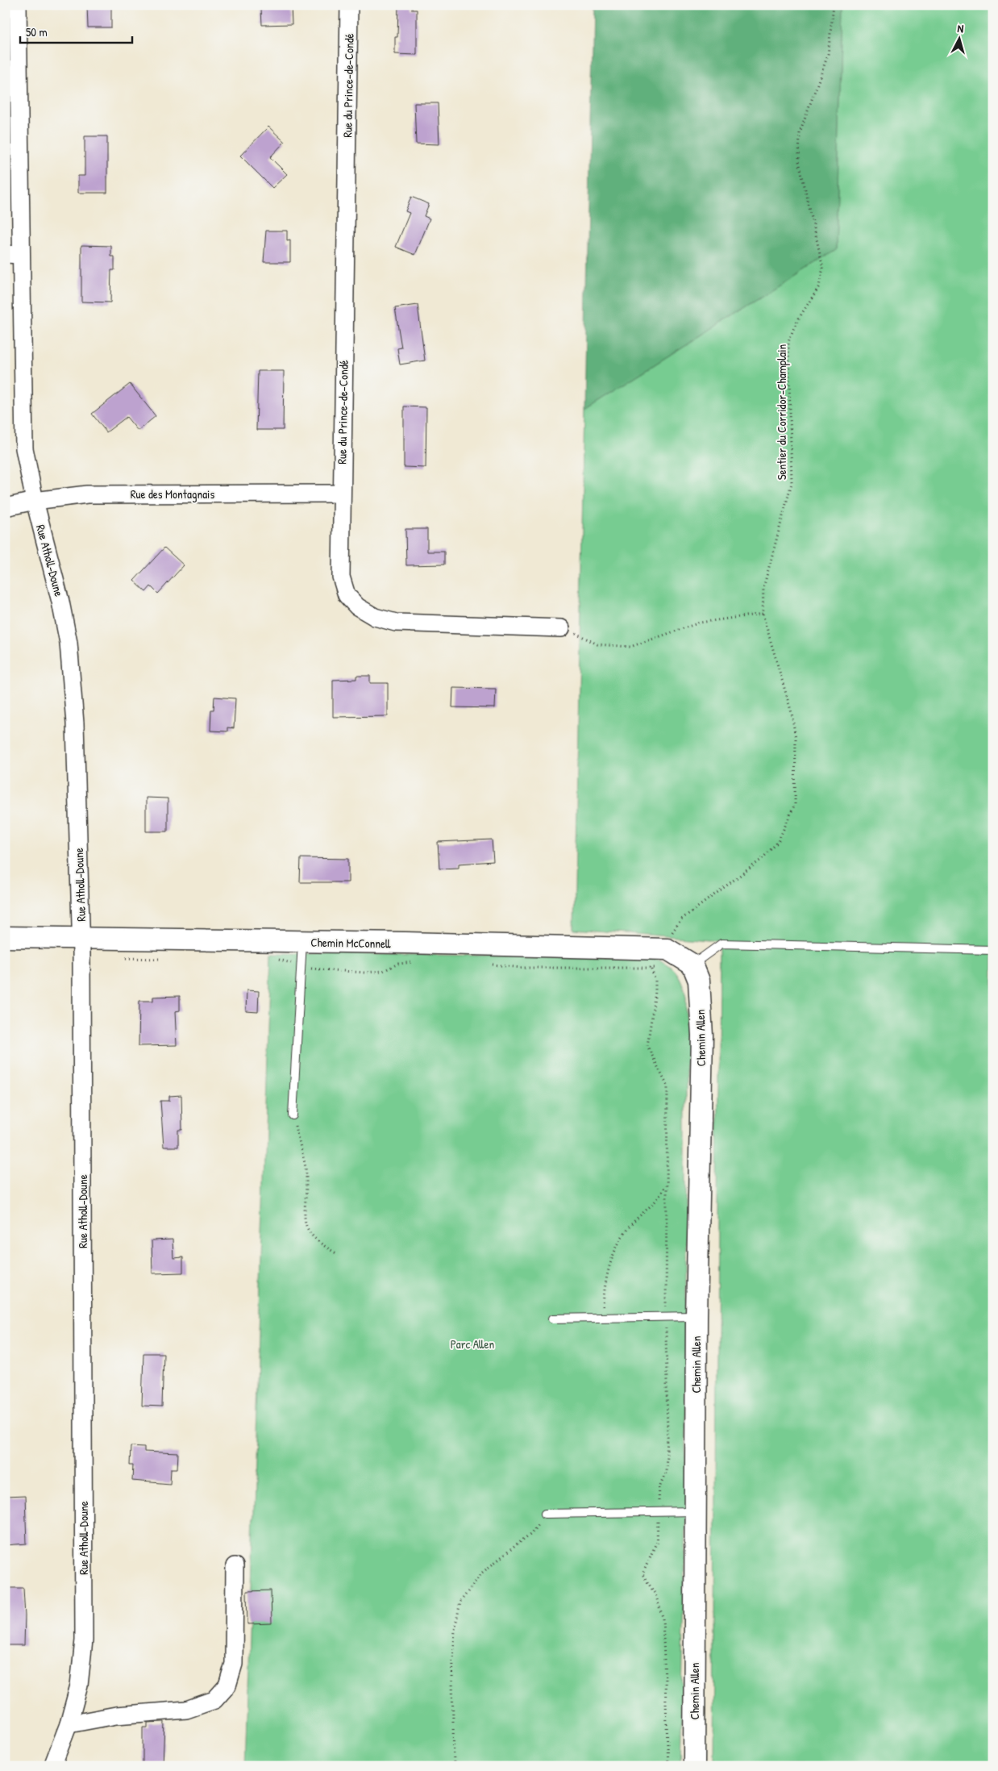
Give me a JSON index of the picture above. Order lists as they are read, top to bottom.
{
  "streets": {
    "street": [
      "Rue du Prince-de-Condé",
      "Rue des Montagnais",
      "Rue Atholl-Doune",
      "Chemin McConnell",
      "Chemin Allen"
    ],
    "path": ["Sentier du Corridor-Champlain"]
  },
  "crossings": [
    ["Rue du Prince-de-Condé", "Rue des Montagnais"],
    ["Sentier du Corridor-Champlain", "Chemin McConnell"],
    ["Rue des Montagnais", "Rue Atholl-Doune"],
    ["Rue Atholl-Doune", "Chemin McConnell"]
  ],
  "parks": ["Parc Allen"],
  "scale_bar": "50 m",
  "north": "top"
}
